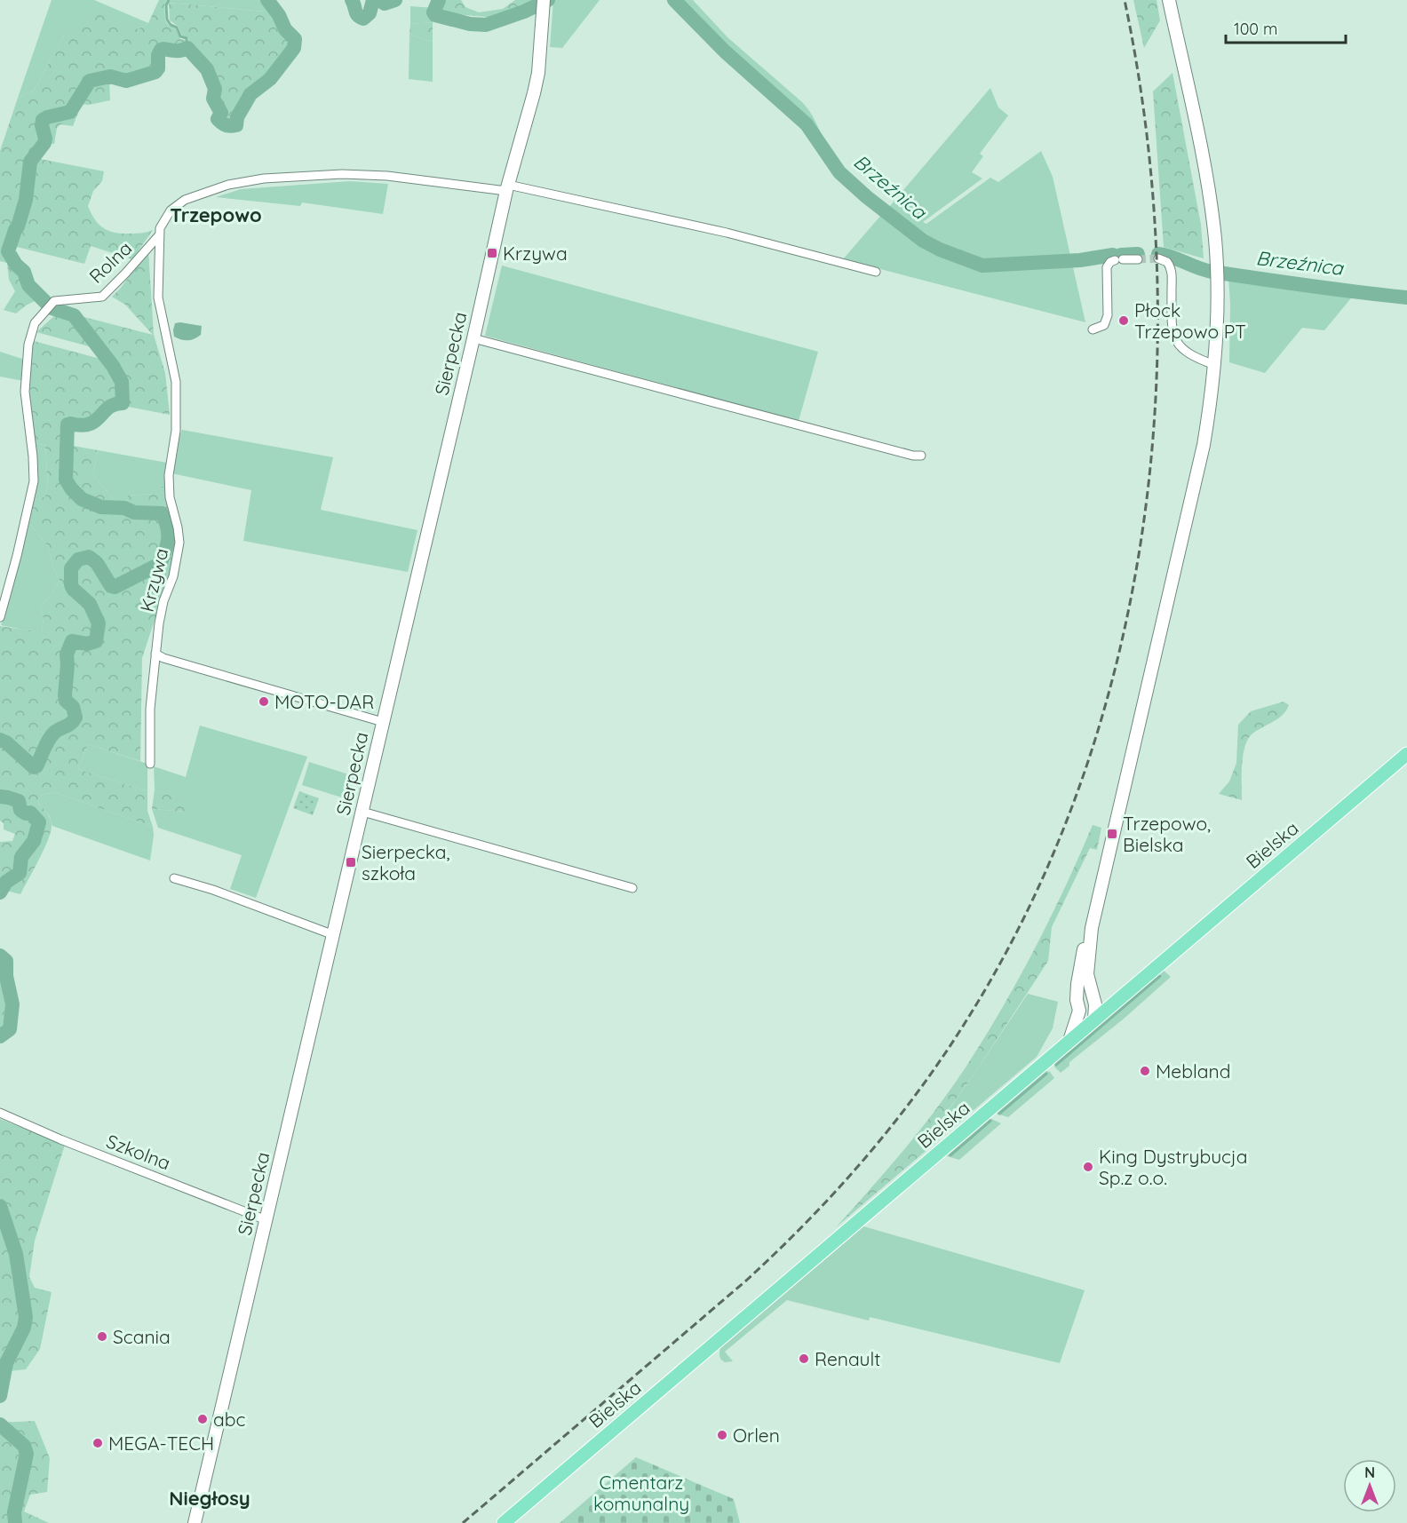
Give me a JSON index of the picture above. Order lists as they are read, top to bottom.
{
  "streets": {
    "main road": ["Bielska"],
    "street": [
      "Rolna",
      "Sierpecka",
      "Krzywa",
      "Szkolna"
    ]
  },
  "crossings": [
    ["Rolna", "Krzywa"],
    ["Sierpecka", "Krzywa"],
    ["Sierpecka", "Szkolna"]
  ],
  "districts": ["Trzepowo", "Niegłosy"],
  "water": ["Brzeźnica"],
  "parks": ["Cmentarz komunalny"],
  "places": {
    "transit": ["Krzywa", "Trzepowo, Bielska", "Sierpecka, szkoła"],
    "other": [
      "Płock Trzepowo PT",
      "MOTO-DAR",
      "Mebland",
      "King Dystrybucja Sp.z o.o.",
      "Scania",
      "Renault",
      "abc",
      "Orlen",
      "MEGA-TECH"
    ]
  },
  "scale_bar": "100 m",
  "north": "top"
}
